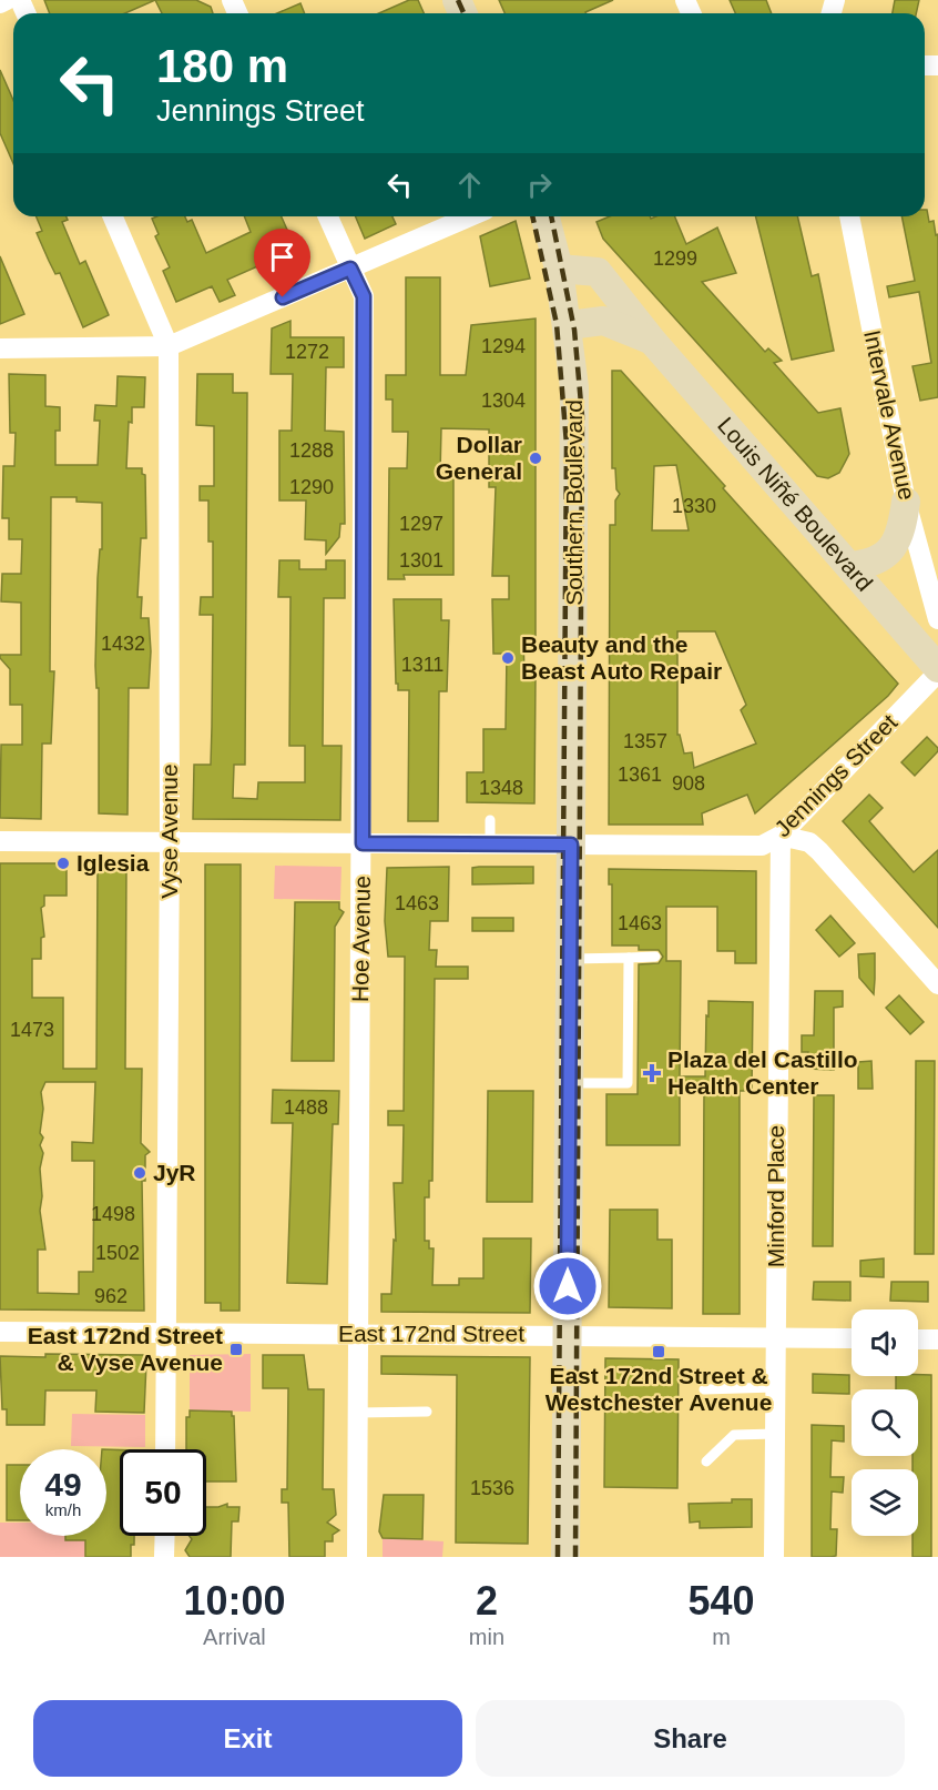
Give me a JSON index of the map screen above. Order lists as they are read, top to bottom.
{
  "streets": {
    "main road": ["Southern Boulevard", "Louis Niñé Boulevard"],
    "street": [
      "Intervale Avenue",
      "Jennings Street",
      "Vyse Avenue",
      "Hoe Avenue",
      "Minford Place",
      "East 172nd Street"
    ]
  },
  "crossings": [
    ["Southern Boulevard", "Louis Niñé Boulevard"],
    ["Southern Boulevard", "Jennings Street"],
    ["Southern Boulevard", "East 172nd Street"],
    ["Louis Niñé Boulevard", "Jennings Street"],
    ["Jennings Street", "Vyse Avenue"],
    ["Jennings Street", "Hoe Avenue"],
    ["Jennings Street", "Minford Place"],
    ["Vyse Avenue", "East 172nd Street"],
    ["Hoe Avenue", "East 172nd Street"],
    ["Minford Place", "East 172nd Street"]
  ],
  "places": {
    "other": [
      "Dollar General",
      "Beauty and the Beast Auto Repair",
      "Iglesia",
      "JyR"
    ],
    "health": ["Plaza del Castillo Health Center"],
    "transit": ["East 172nd Street & Vyse Avenue", "East 172nd Street & Westchester Avenue"]
  },
  "house_numbers": [
    "1299",
    "1294",
    "1272",
    "1304",
    "1288",
    "1290",
    "1330",
    "1297",
    "1301",
    "1432",
    "1311",
    "1357",
    "1361",
    "908",
    "1348",
    "1463",
    "1463",
    "1473",
    "1488",
    "1498",
    "1502",
    "962",
    "1536"
  ],
  "page": {
    "turn": ["180 m", "Jennings Street"],
    "speed": "49 km/h",
    "limit": "50",
    "eta": [
      "10:00",
      "Arrival",
      "2",
      "min",
      "540",
      "m"
    ],
    "buttons": ["Exit", "Share"]
  }
}
